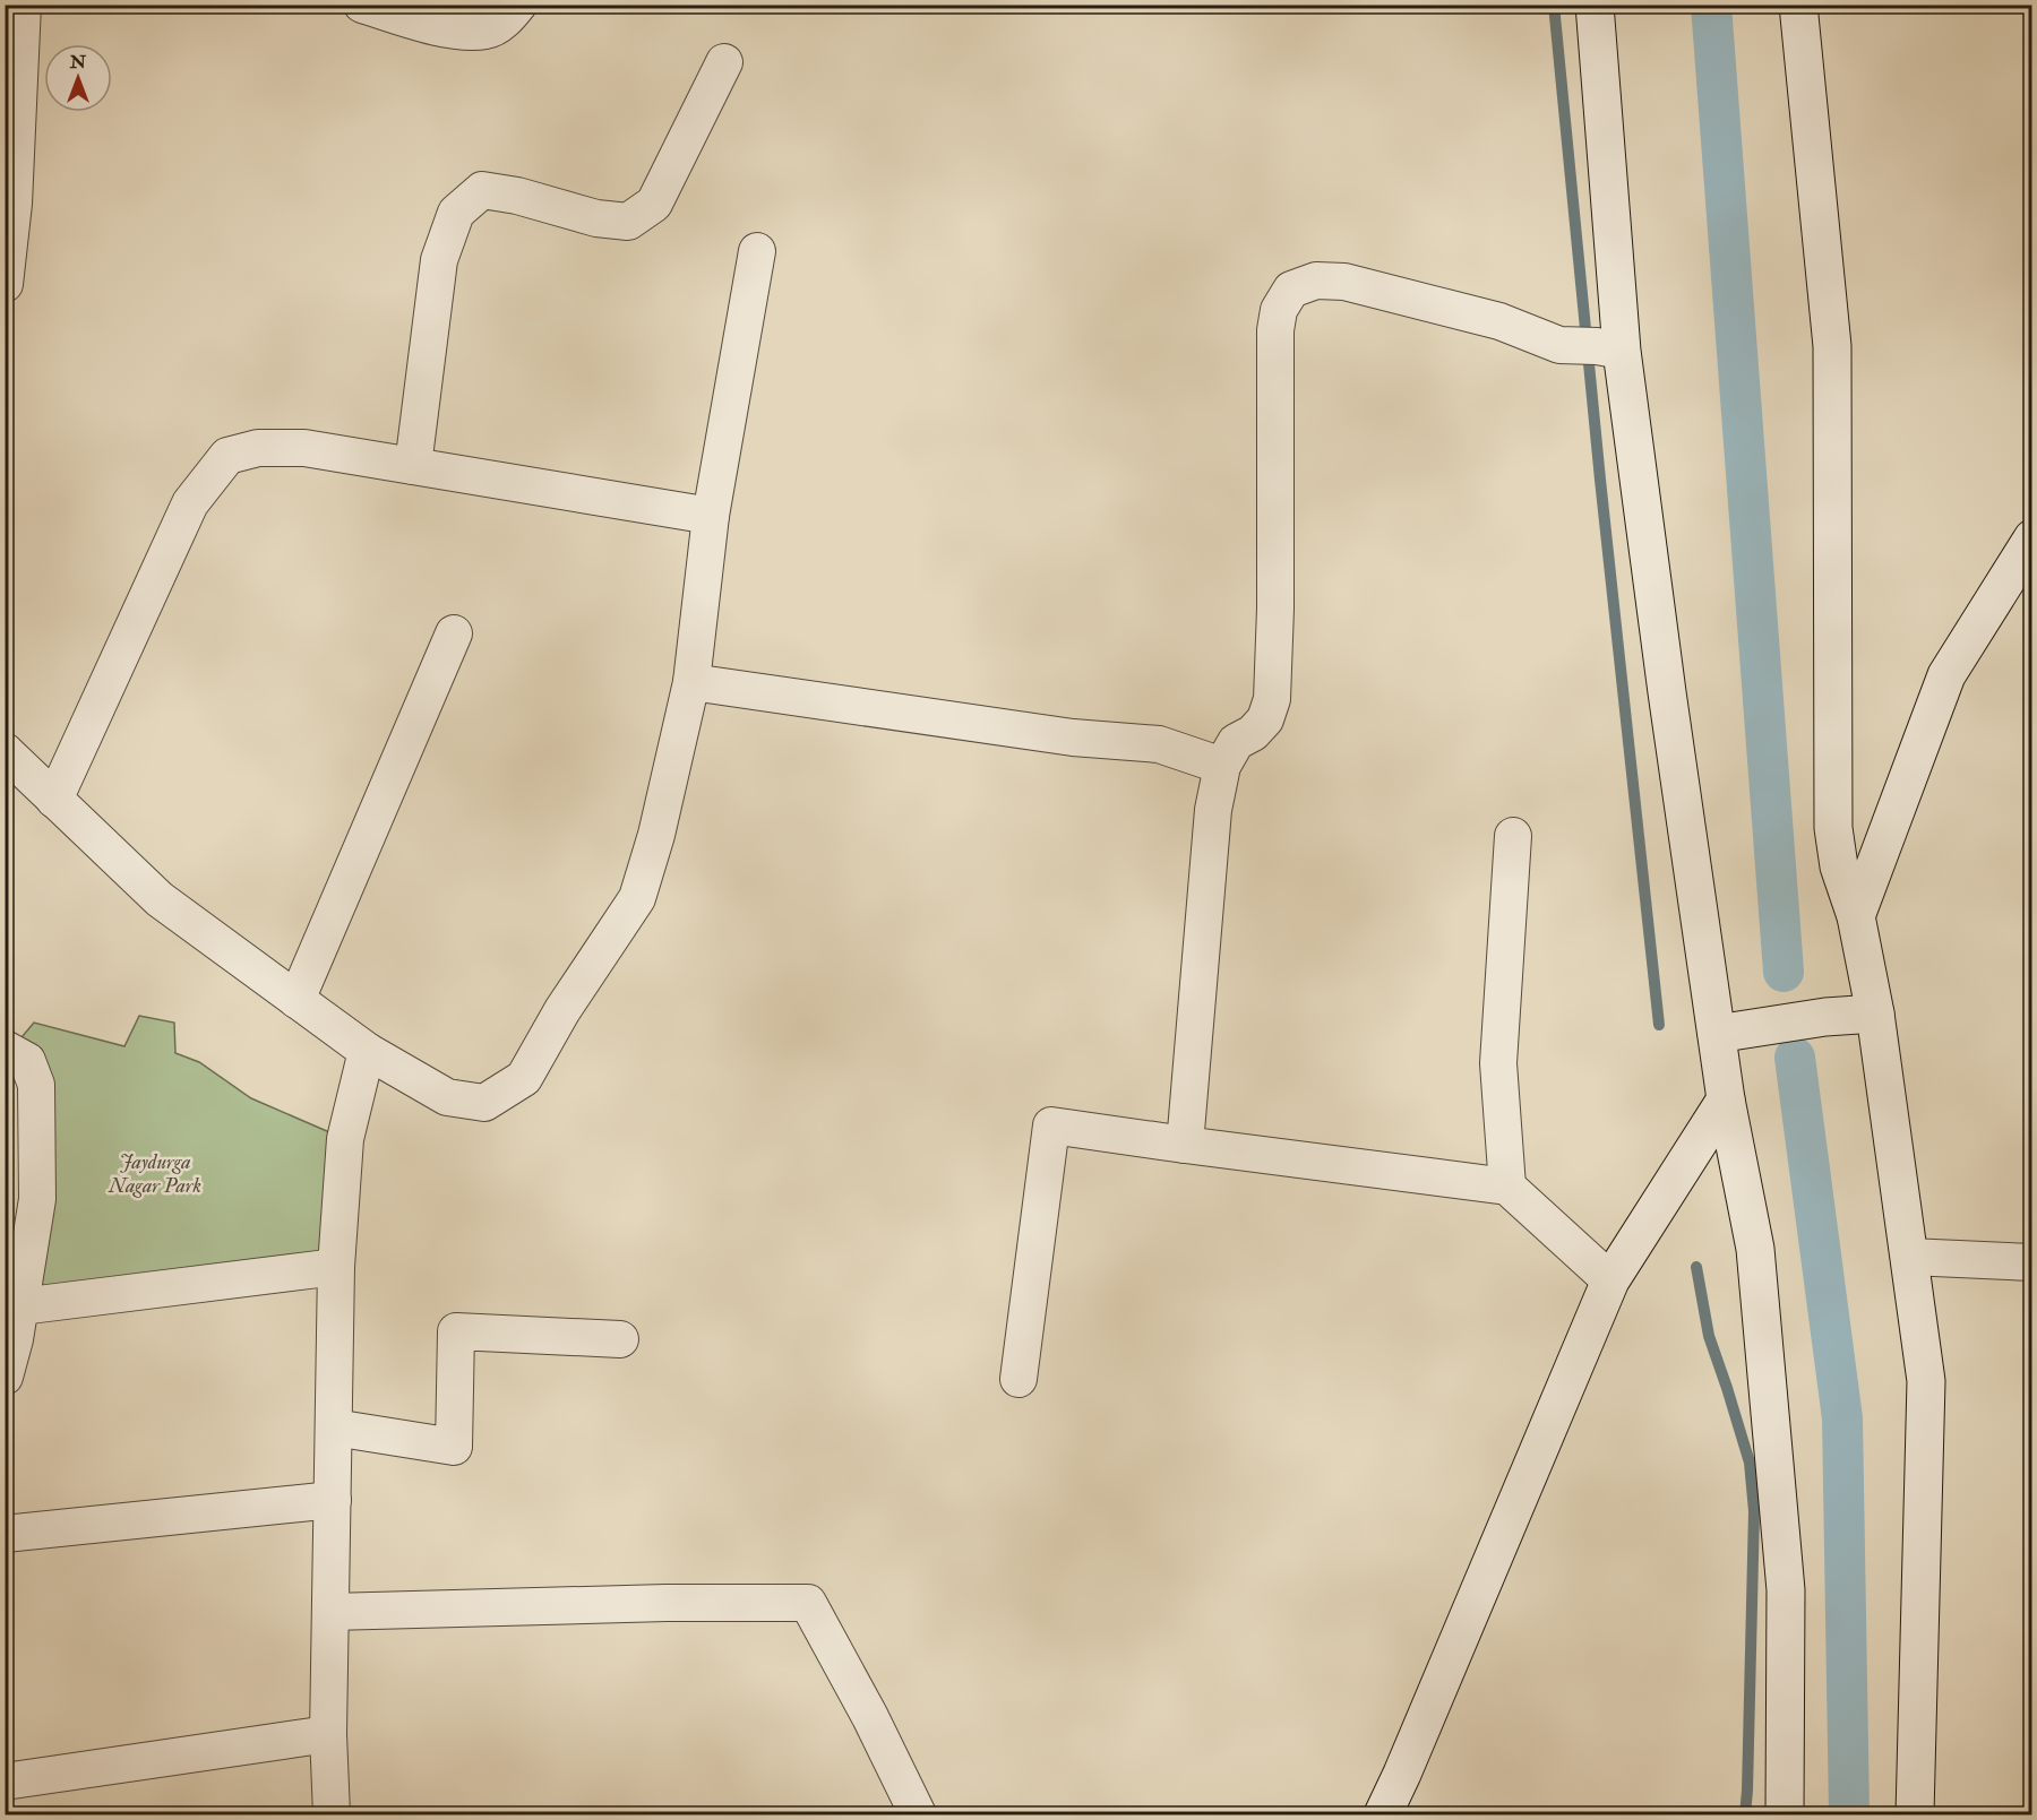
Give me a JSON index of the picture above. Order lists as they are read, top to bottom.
{
  "parks": ["Jaydurga Nagar Park"],
  "north": "top"
}
